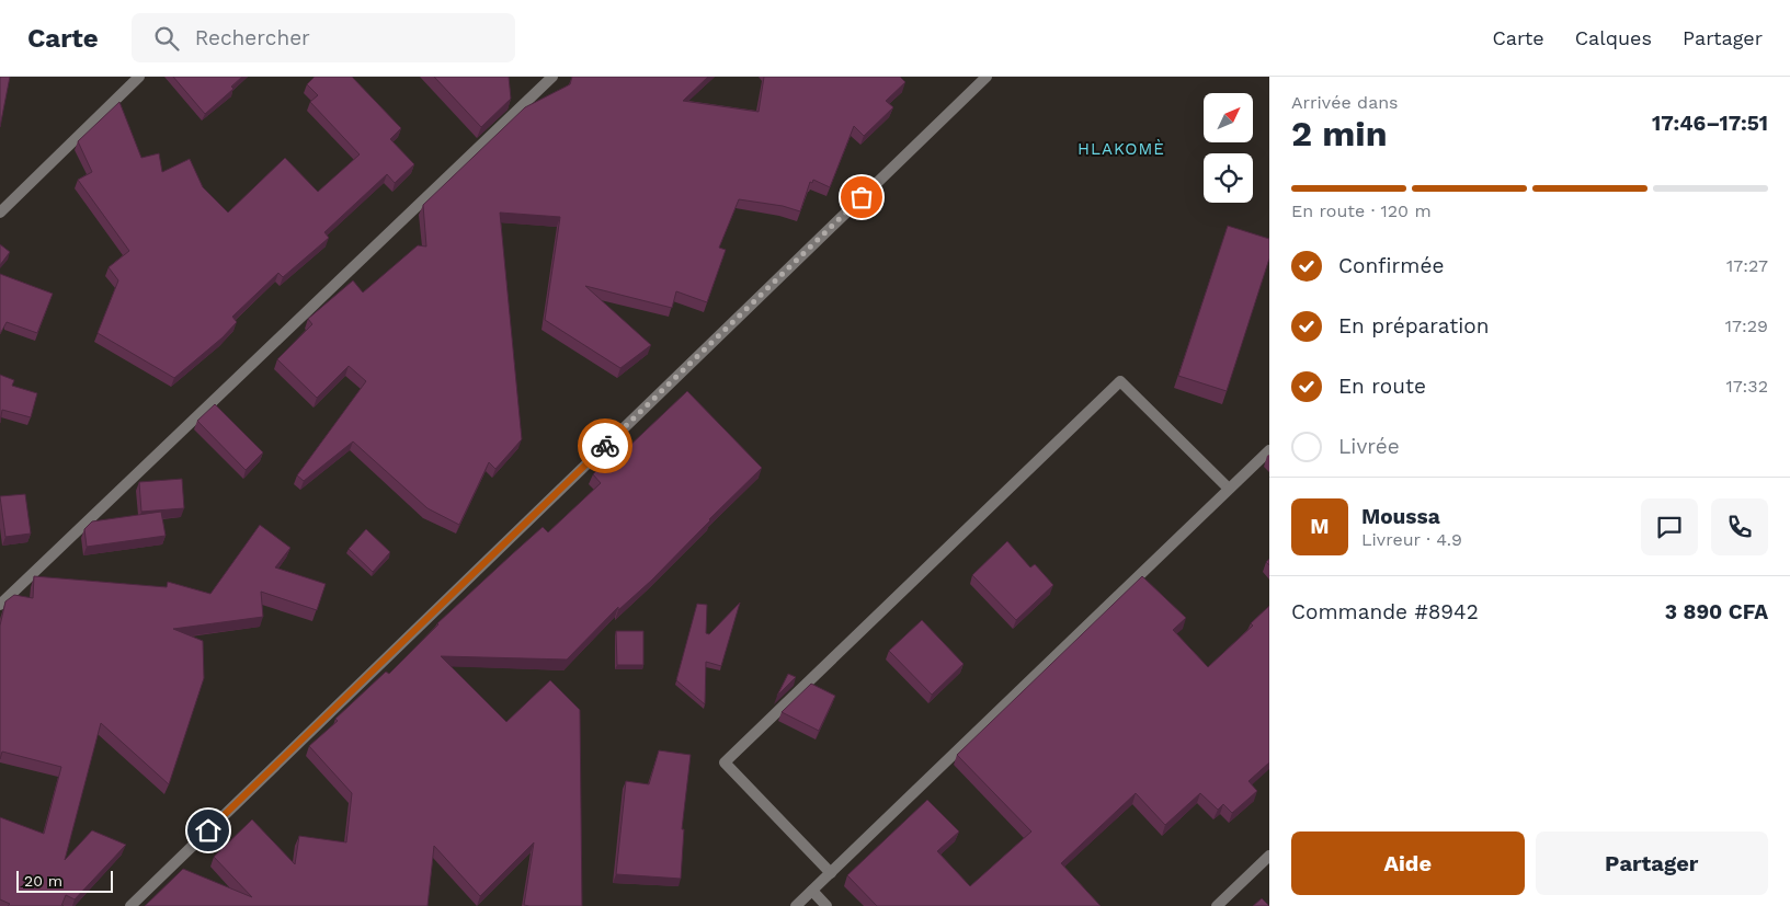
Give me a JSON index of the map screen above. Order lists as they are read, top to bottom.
{
  "districts": ["HLAKOMÈ"],
  "scale_bar": "20 m",
  "north": "top right",
  "page": {
    "header": "Carte",
    "search": "Rechercher",
    "nav": ["Carte", "Calques", "Partager"],
    "heading": ["2 min", "Arrivée dans", "17:46–17:51"],
    "panel": [
      "Moussa",
      "Livreur · 4.9",
      "Commande #8942",
      "3 890 CFA"
    ],
    "bar": "En route · 120 m",
    "list": [
      ["Confirmée", "17:27"],
      ["En préparation", "17:29"],
      ["En route", "17:32"],
      "Livrée"
    ],
    "round": "M",
    "buttons": ["Aide", "Partager"],
    "scale": "20 m"
  }
}
